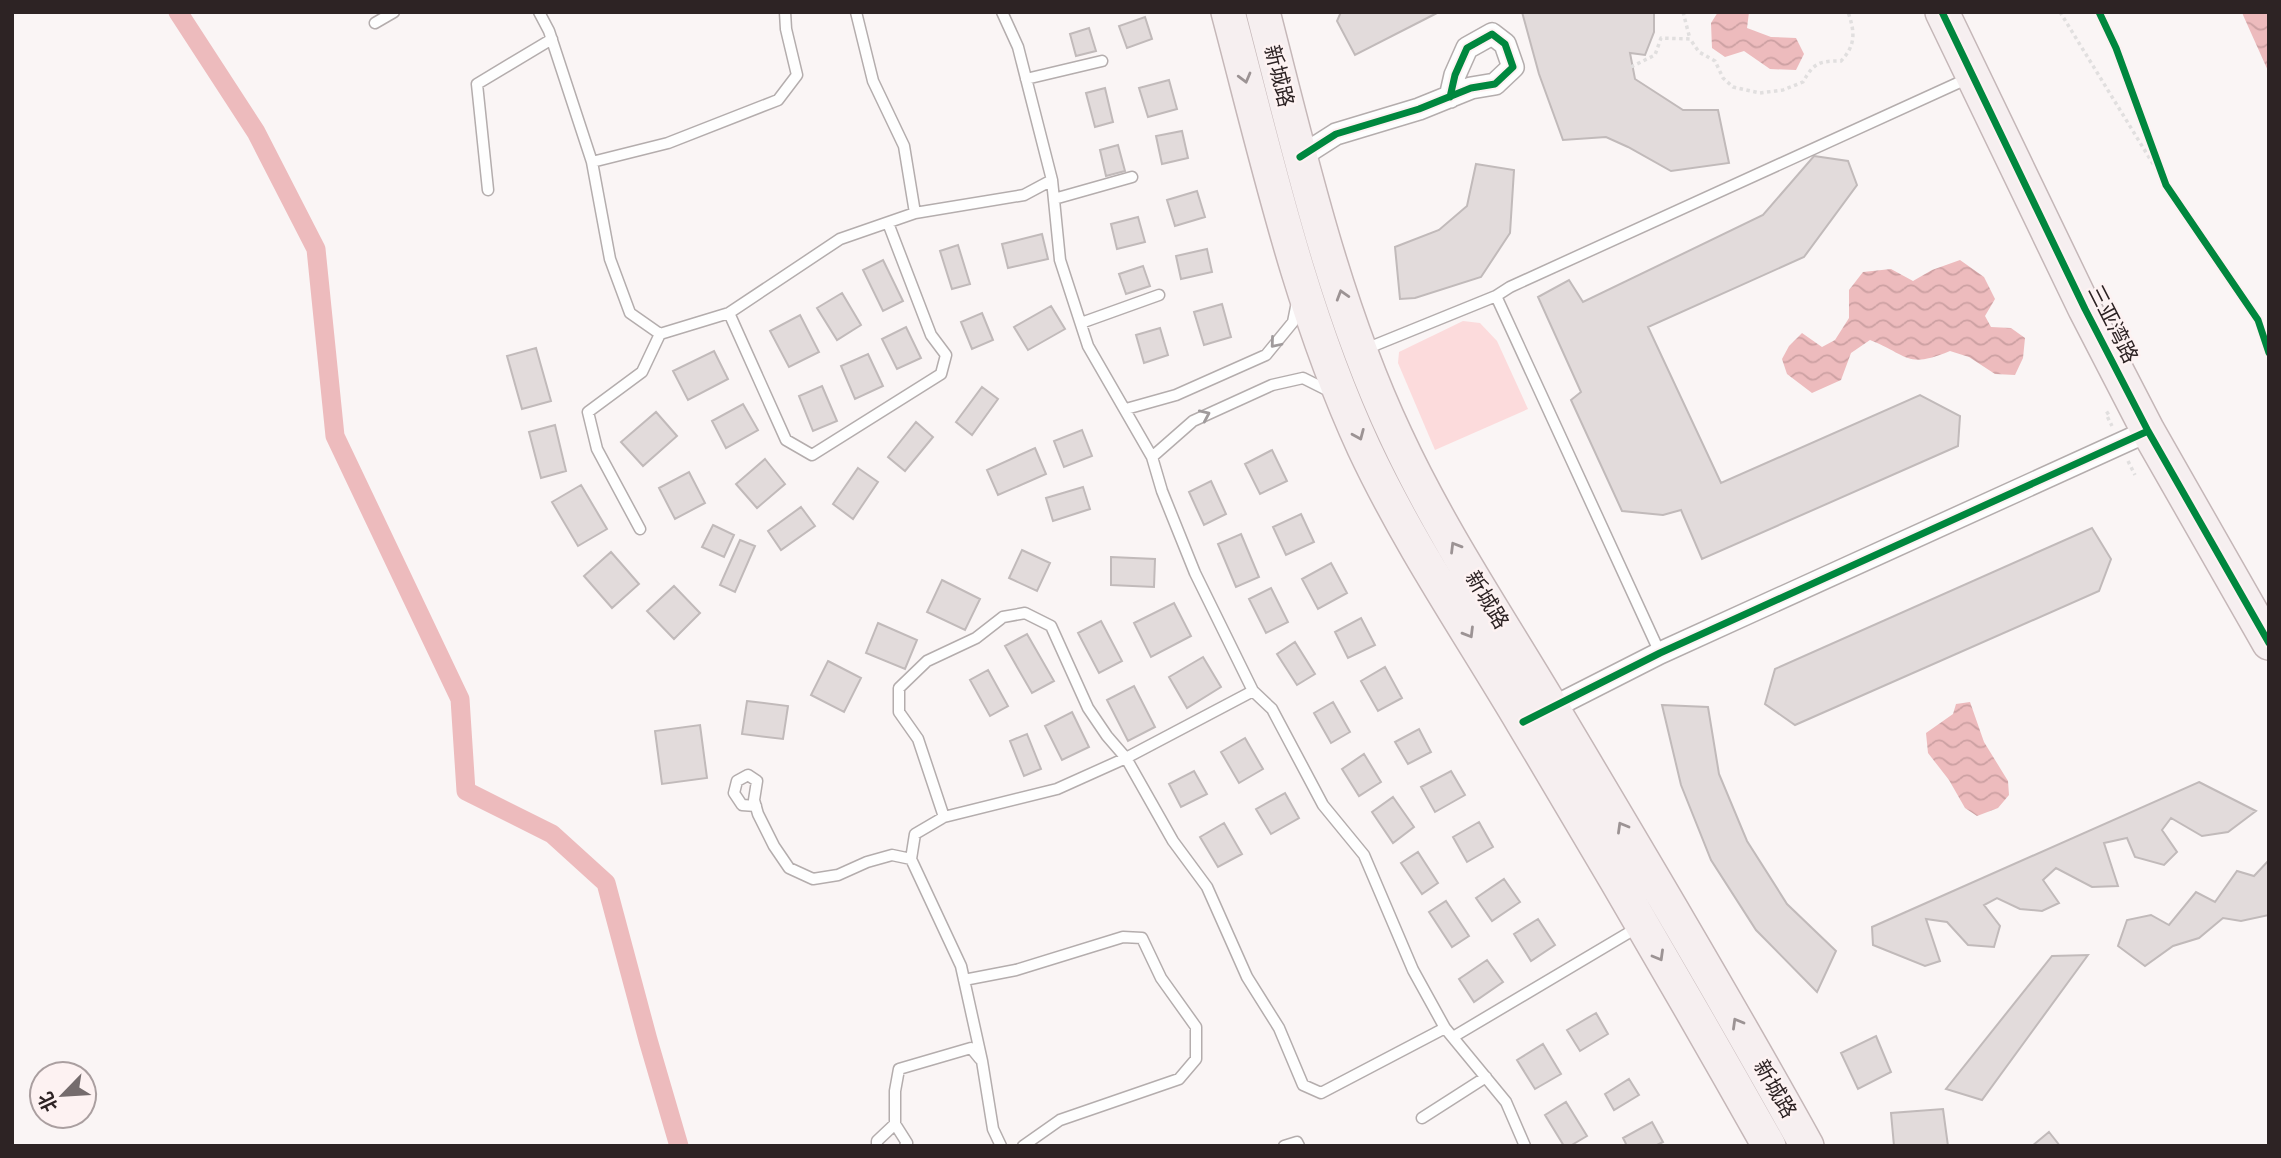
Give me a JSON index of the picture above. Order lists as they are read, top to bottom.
{
  "streets": {
    "main road": ["新城路", "三亚湾路"]
  },
  "north": "bottom left"
}
